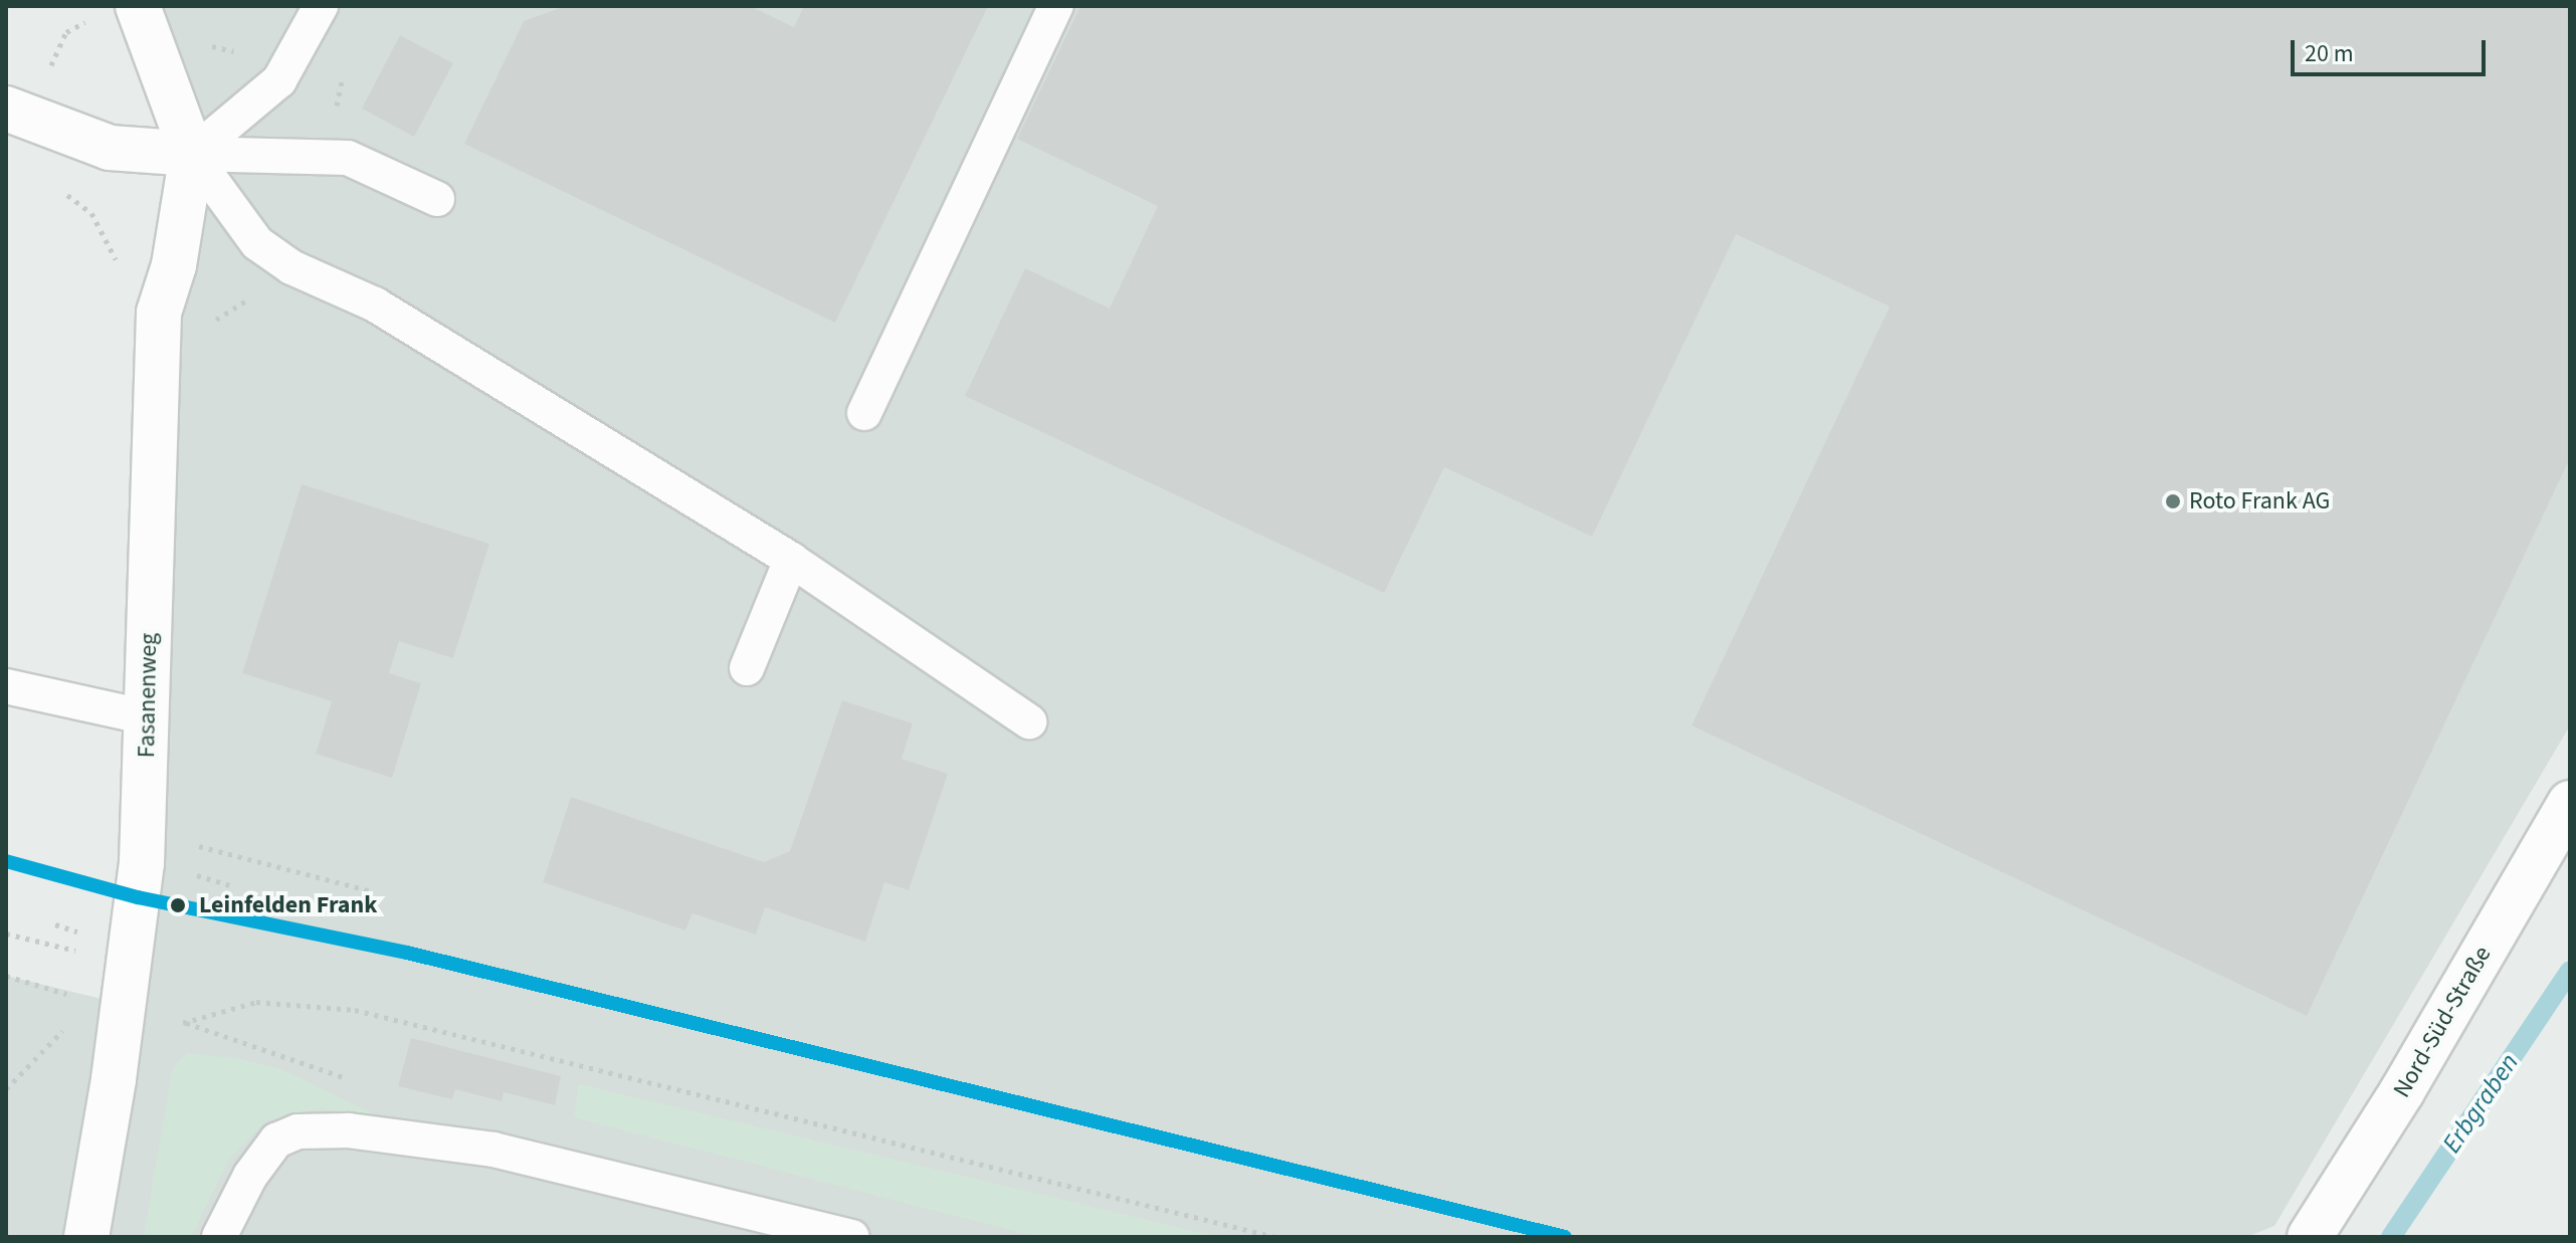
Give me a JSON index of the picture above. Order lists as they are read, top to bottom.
{
  "streets": {
    "street": ["Fasanenweg", "Nord-Süd-Straße"]
  },
  "water": ["Erbgraben"],
  "places": ["Roto Frank AG", "Leinfelden Frank"],
  "scale_bar": "20 m"
}
